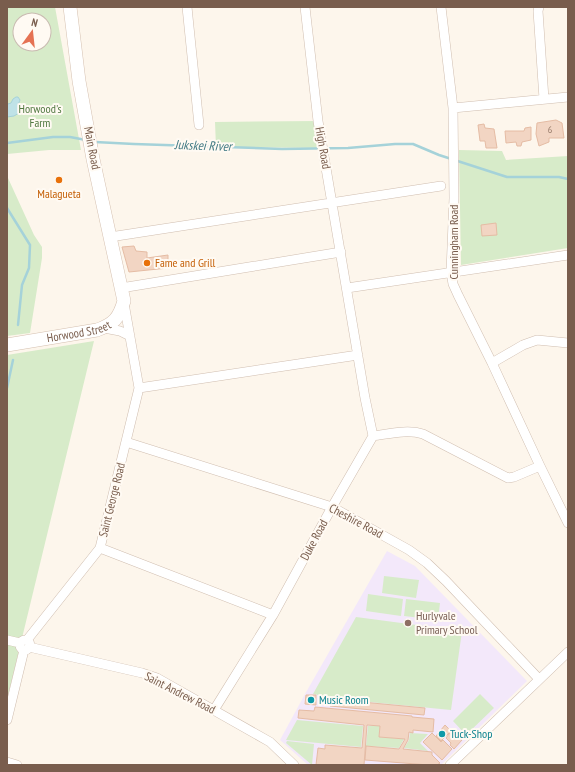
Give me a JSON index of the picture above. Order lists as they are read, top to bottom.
{
  "streets": {
    "main road": ["Main Road", "Horwood Street"],
    "street": [
      "High Road",
      "Cunningham Road",
      "Saint George Road",
      "Cheshire Road",
      "Duke Road",
      "Saint Andrew Road"
    ]
  },
  "crossings": [
    ["Main Road", "Horwood Street"],
    ["Main Road", "Saint George Road"],
    ["Horwood Street", "Saint George Road"],
    ["Saint George Road", "Cheshire Road"],
    ["Saint George Road", "Saint Andrew Road"],
    ["Cheshire Road", "Duke Road"],
    ["Duke Road", "Saint Andrew Road"]
  ],
  "water": ["Jukskei River"],
  "parks": ["Horwood's Farm"],
  "places": [
    "Malagueta",
    "Fame and Grill",
    "Hurlyvale Primary School",
    "Music Room",
    "Tuck-Shop"
  ],
  "house_numbers": ["6"],
  "north": "top"
}
